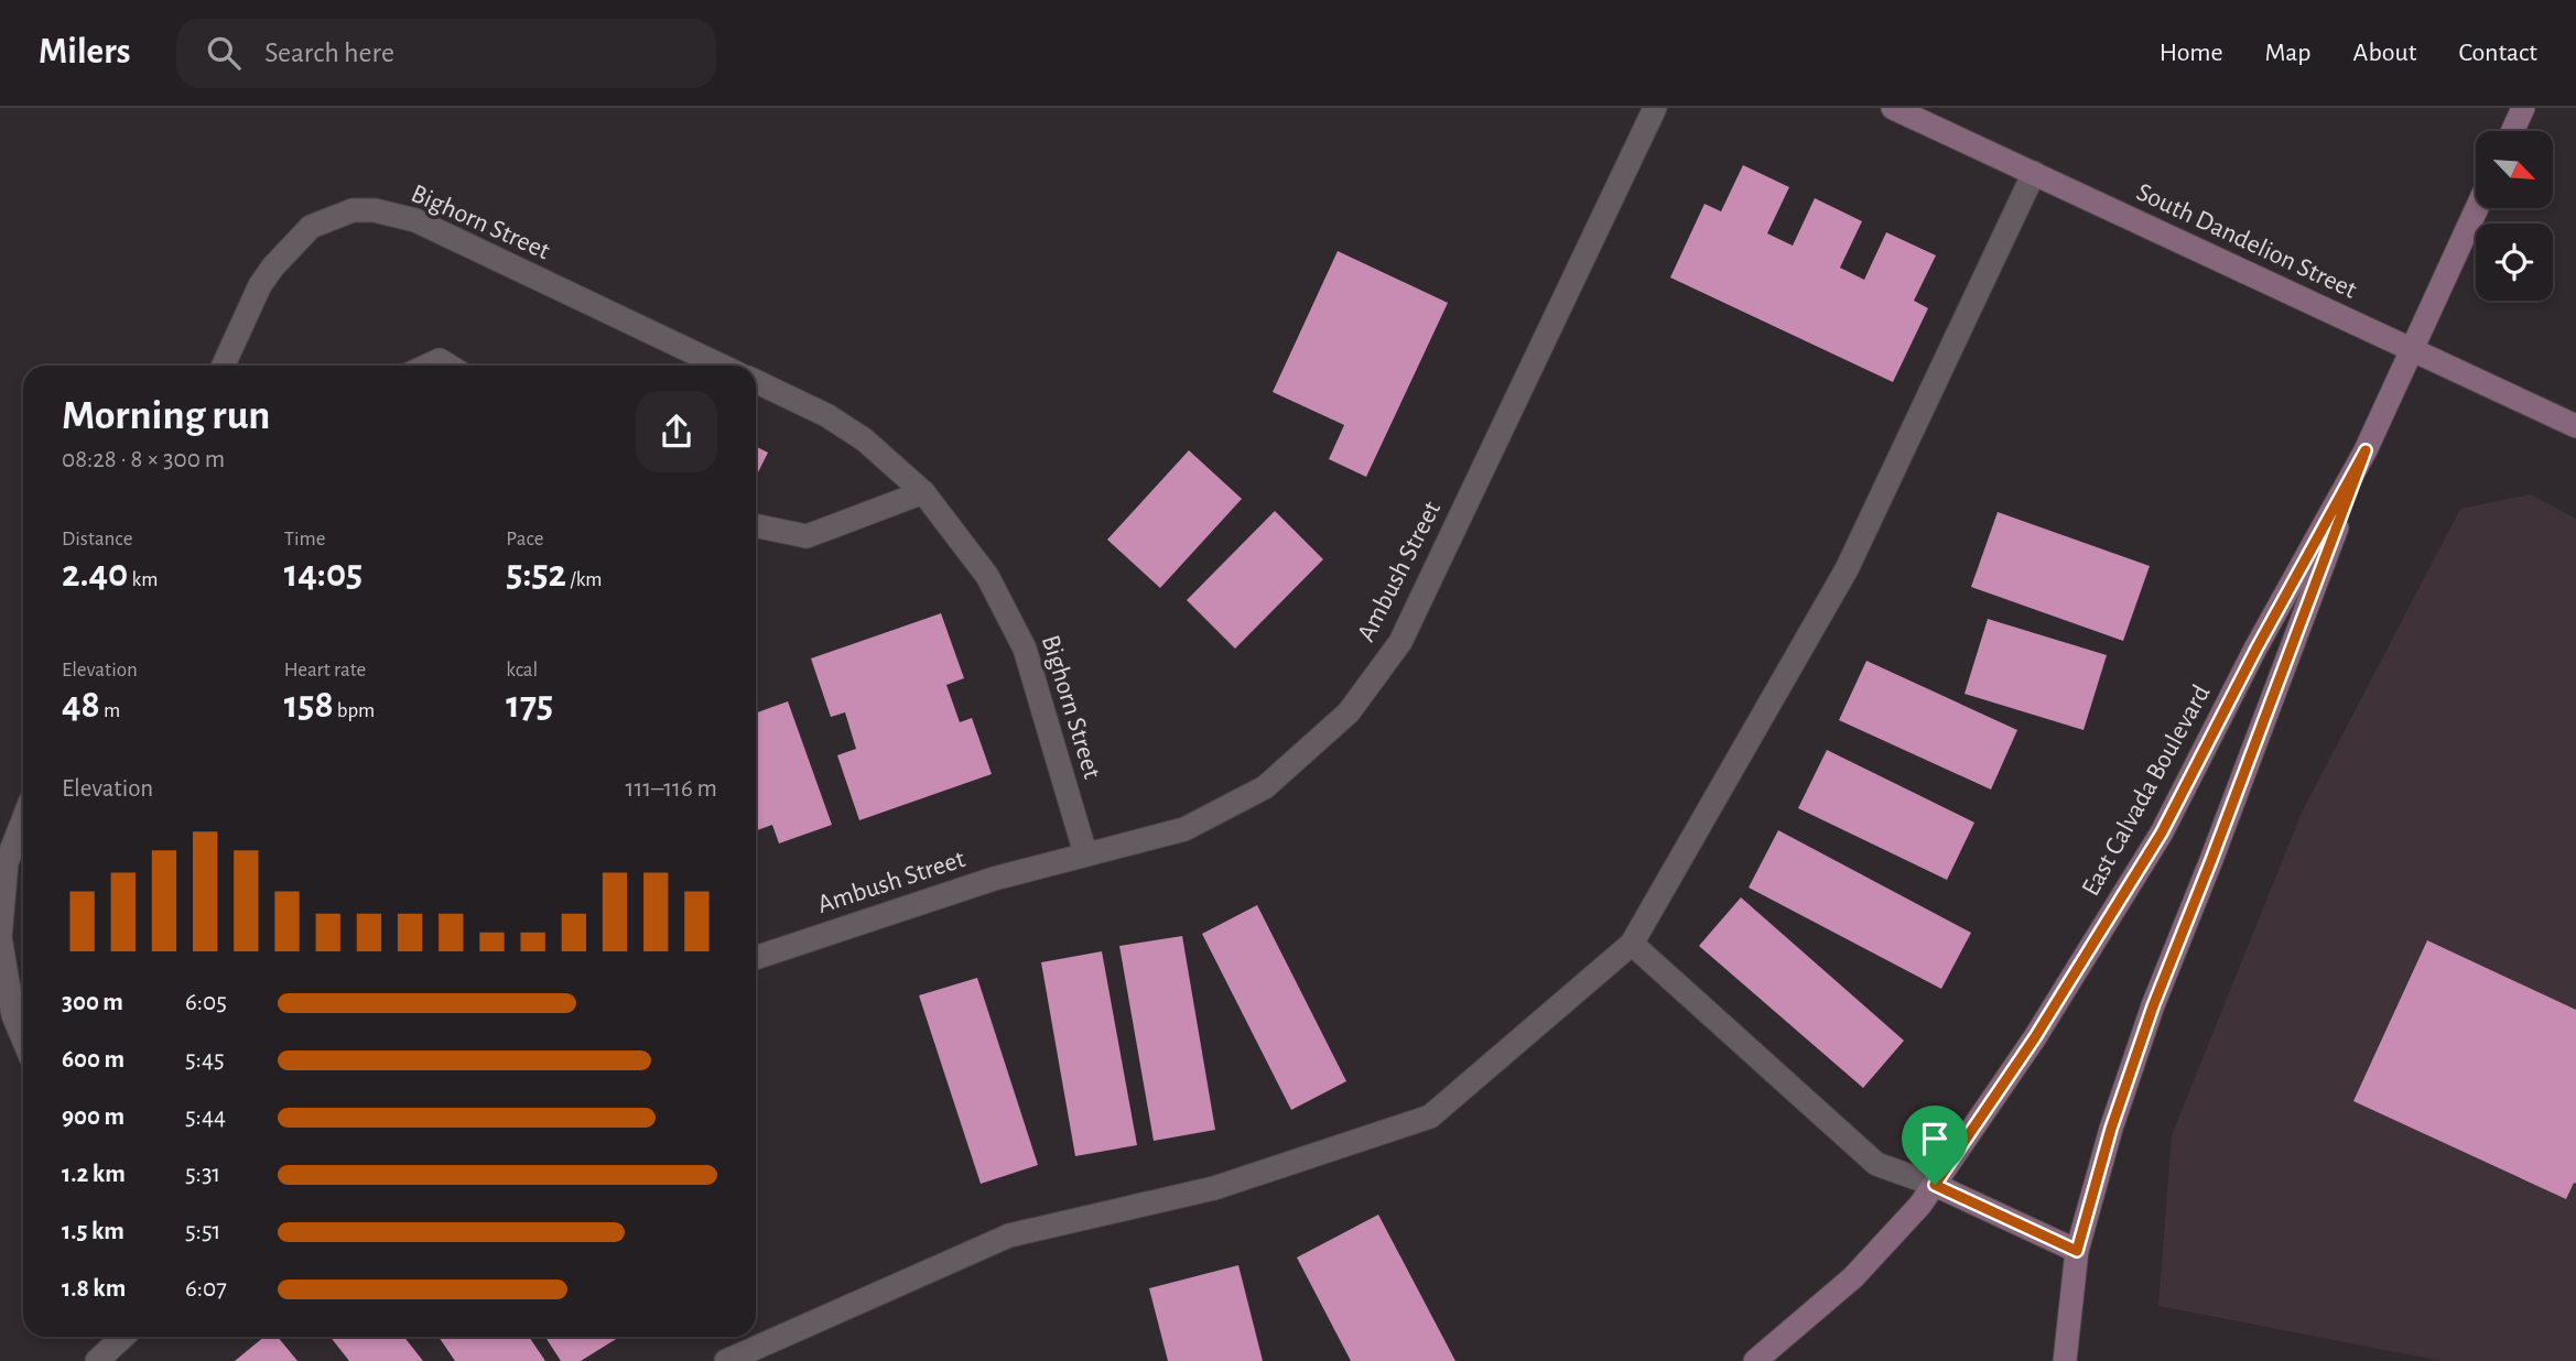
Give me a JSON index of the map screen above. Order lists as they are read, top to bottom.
{
  "streets": {
    "main road": ["South Dandelion Street", "East Calvada Boulevard"],
    "street": ["Bighorn Street", "Ambush Street"]
  },
  "crossings": [
    ["Bighorn Street", "Ambush Street"],
    ["South Dandelion Street", "East Calvada Boulevard"]
  ],
  "north": "bottom right",
  "page": {
    "header": "Milers",
    "search": "Search here",
    "nav": [
      "Home",
      "Map",
      "About",
      "Contact"
    ],
    "heading": ["Morning run", "08:28 · 8 × 300 m"],
    "stats": [
      ["Distance", "2.40 km"],
      ["Time", "14:05"],
      ["Pace", "5:52 /km"],
      ["Elevation", "48 m"],
      ["Heart rate", "158 bpm"],
      ["kcal", "175"]
    ],
    "chart": ["Elevation", "111–116 m"],
    "list": [
      {
        "name": "300 m",
        "note": "6:05"
      },
      {
        "name": "600 m",
        "note": "5:45"
      },
      {
        "name": "900 m",
        "note": "5:44"
      },
      {
        "name": "1.2 km",
        "note": "5:31"
      },
      {
        "name": "1.5 km",
        "note": "5:51"
      },
      {
        "name": "1.8 km",
        "note": "6:07"
      }
    ]
  }
}
